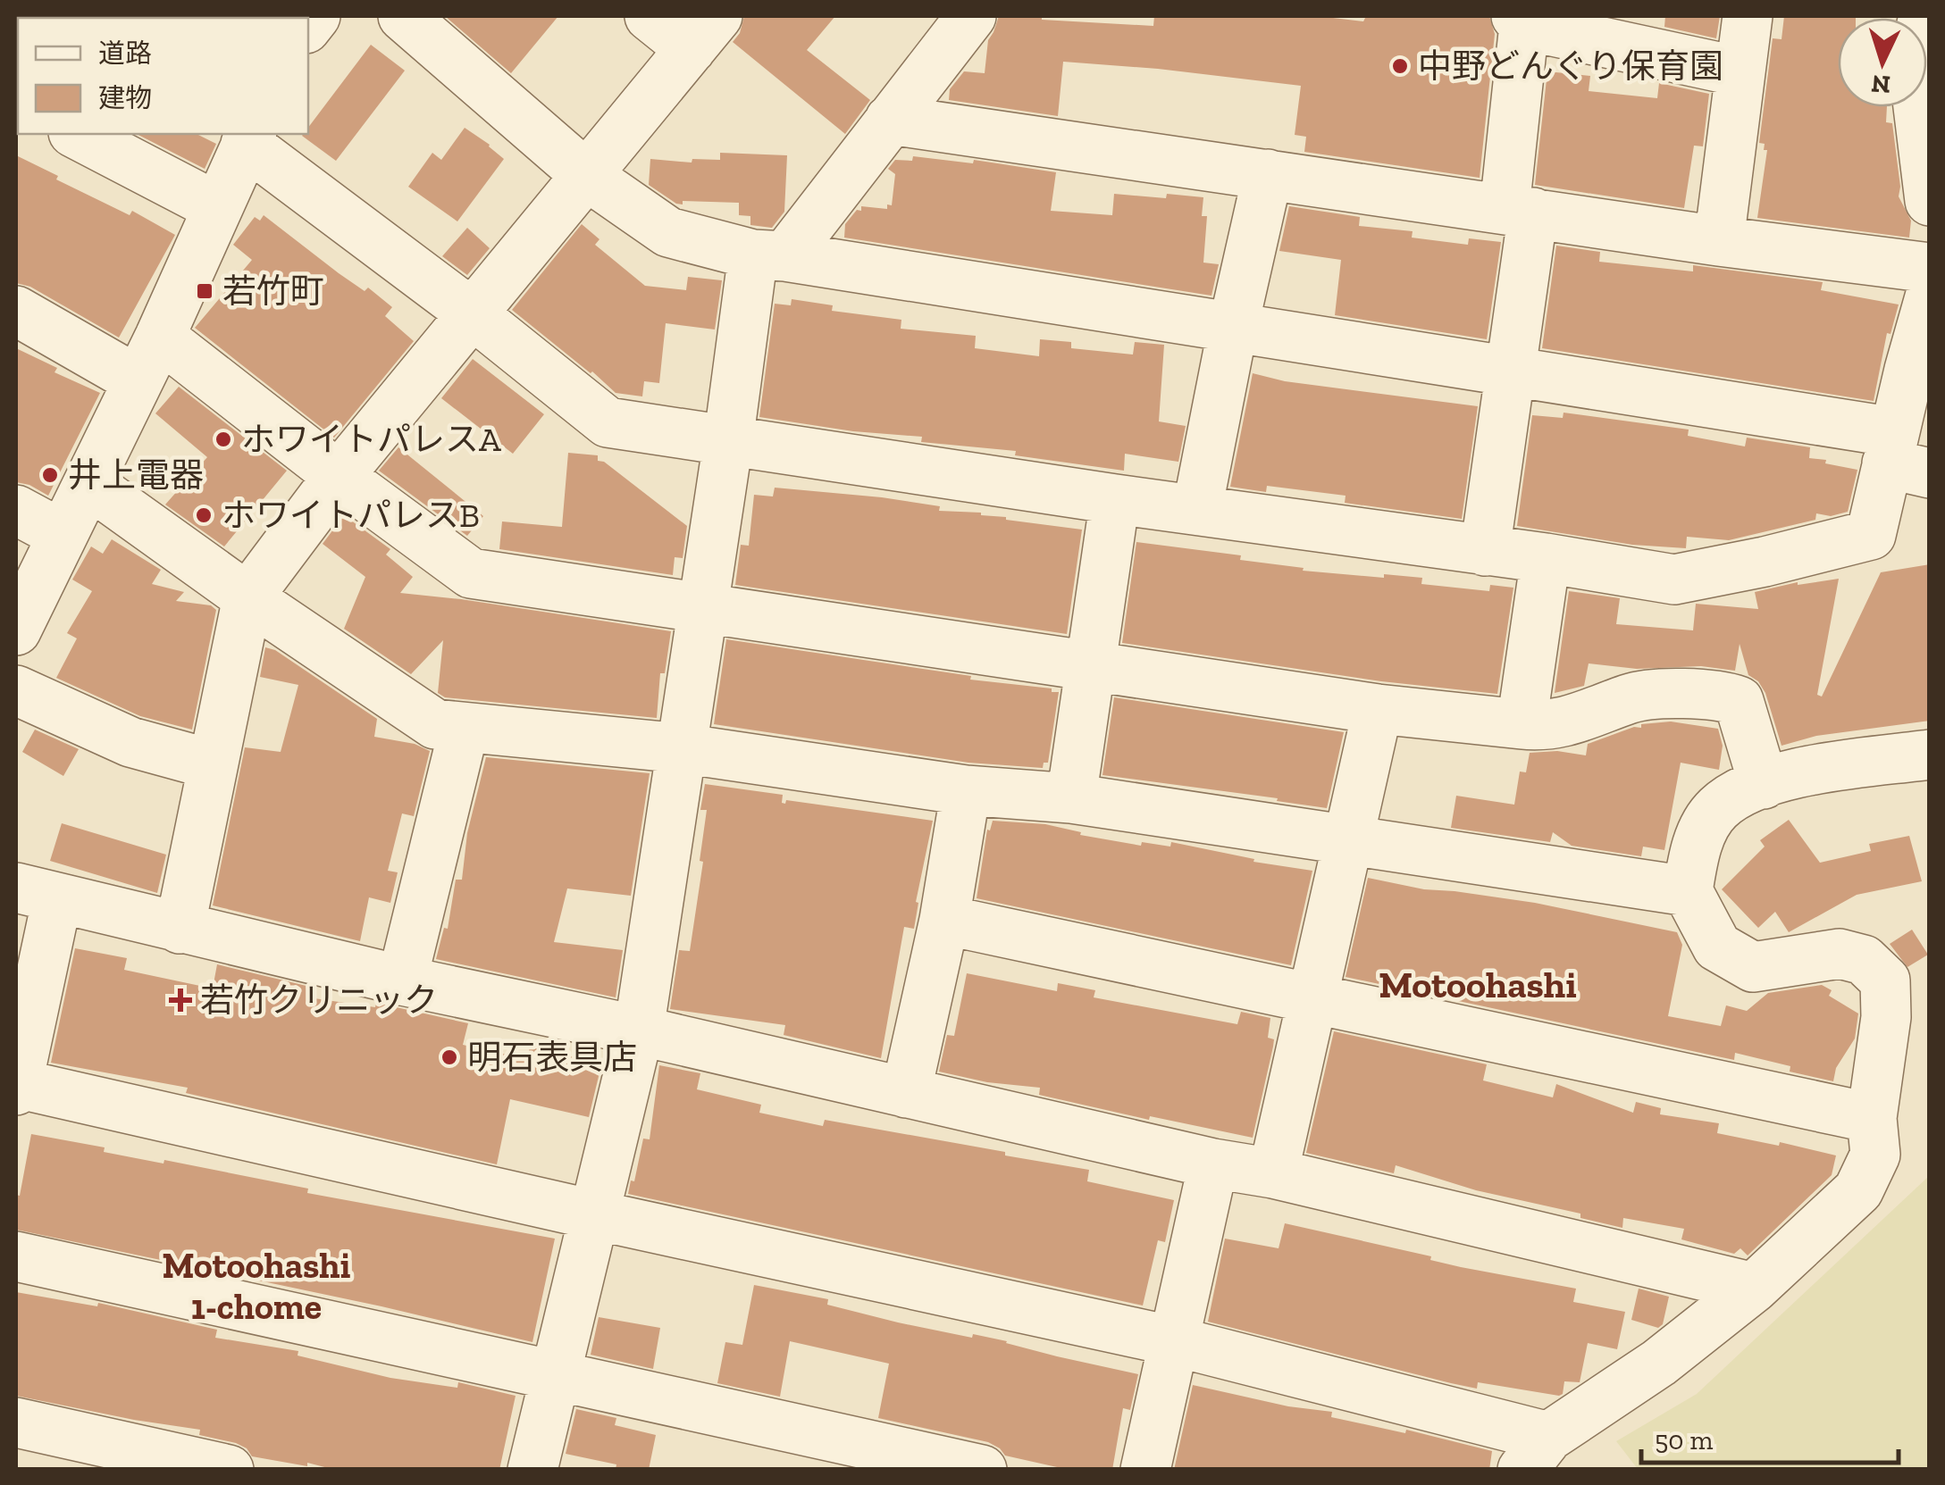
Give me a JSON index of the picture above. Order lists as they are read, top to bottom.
{
  "districts": ["Motoohashi", "Motoohashi 1-chome"],
  "places": {
    "other": [
      "中野どんぐり保育園",
      "ホワイトパレスA",
      "井上電器",
      "ホワイトパレスB",
      "明石表具店"
    ],
    "transit": ["若竹町"],
    "health": ["若竹クリニック"]
  },
  "legend": ["道路", "建物"],
  "scale_bar": "50 m",
  "north": "bottom"
}
